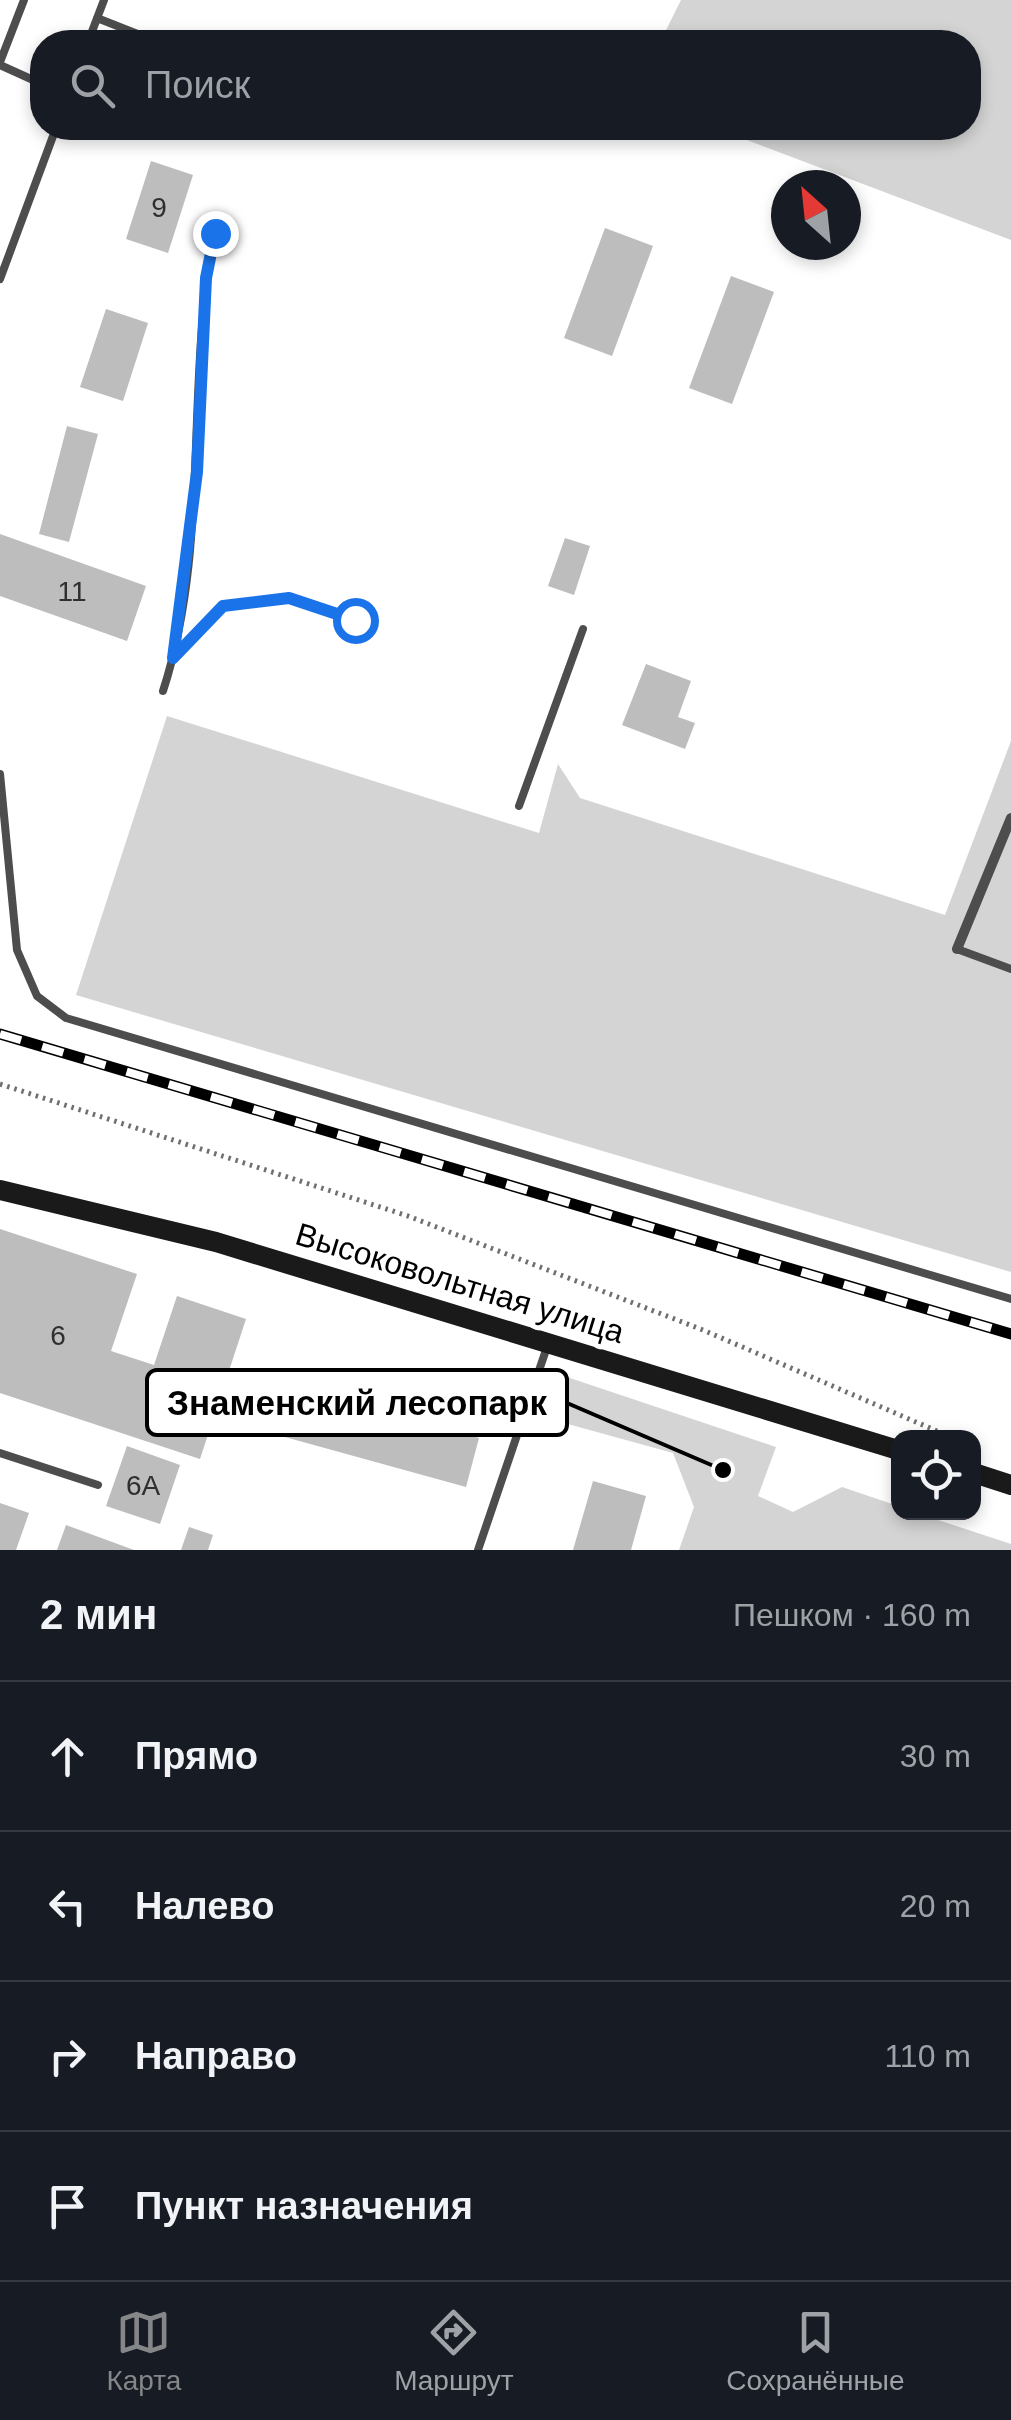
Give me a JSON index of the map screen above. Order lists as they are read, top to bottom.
{
  "streets": {
    "main road": ["Высоковольтная улица"]
  },
  "places": ["Знаменский лесопарк"],
  "house_numbers": [
    "9",
    "11",
    "6",
    "6А"
  ],
  "north": "top left",
  "page": {
    "search": "Поиск",
    "heading": ["2 мин", "Пешком · 160 m"],
    "list": [
      ["Прямо", "30 m"],
      ["Налево", "20 m"],
      ["Направо", "110 m"],
      "Пункт назначения"
    ],
    "nav": ["Карта", "Маршрут", "Сохранённые"]
  }
}
